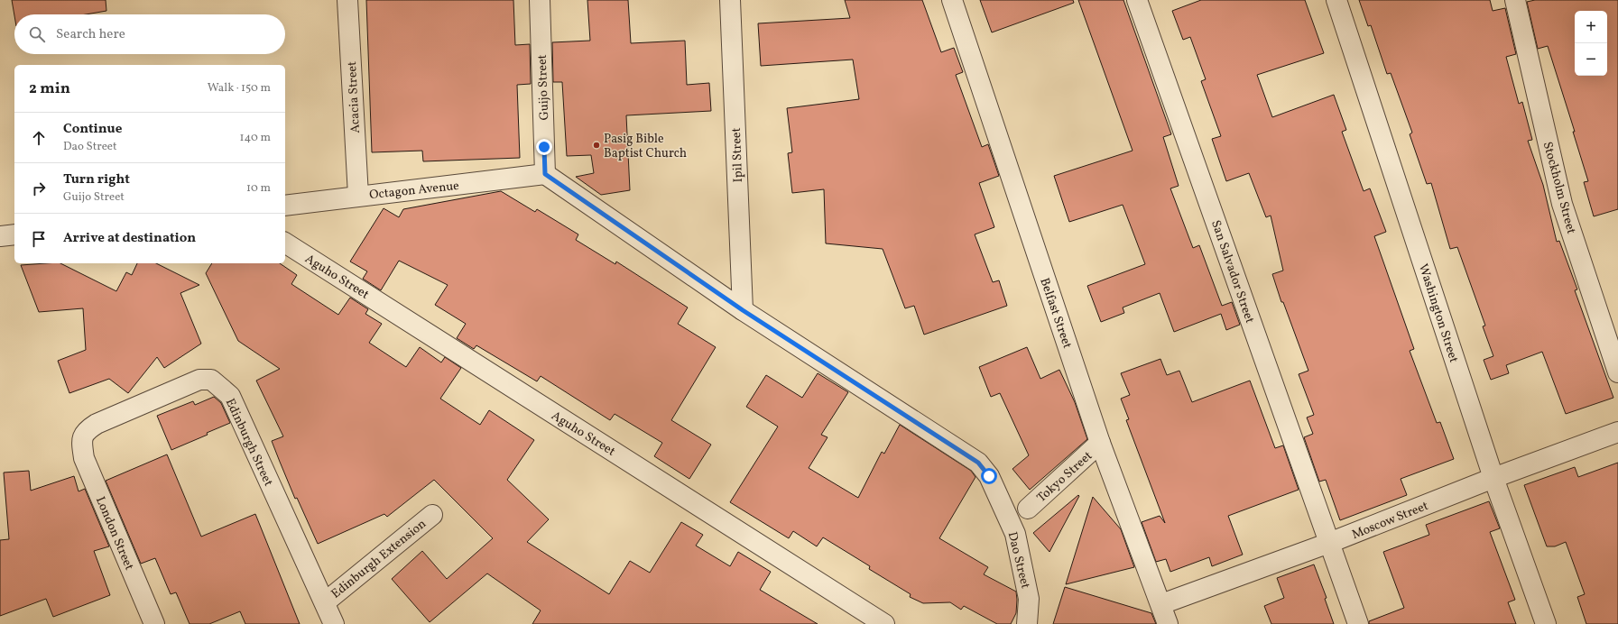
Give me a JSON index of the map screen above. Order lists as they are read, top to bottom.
{
  "streets": {
    "street": [
      "Guijo Street",
      "Acacia Street",
      "Ipil Street",
      "Stockholm Street",
      "Octagon Avenue",
      "San Salvador Street",
      "Aguho Street",
      "Belfast Street",
      "Washington Street",
      "Edinburgh Street",
      "Tokyo Street",
      "Moscow Street",
      "London Street",
      "Edinburgh Extension",
      "Dao Street"
    ]
  },
  "crossings": [
    ["Guijo Street", "Octagon Avenue"],
    ["Guijo Street", "Dao Street"],
    ["Acacia Street", "Octagon Avenue"],
    ["Ipil Street", "Dao Street"],
    ["Octagon Avenue", "Dao Street"],
    ["San Salvador Street", "Moscow Street"],
    ["Belfast Street", "Tokyo Street"],
    ["Belfast Street", "Moscow Street"],
    ["Washington Street", "Moscow Street"],
    ["Edinburgh Street", "London Street"],
    ["Edinburgh Street", "Edinburgh Extension"]
  ],
  "places": ["Pasig Bible Baptist Church"],
  "page": {
    "map_buttons": ["+", "−"],
    "search": "Search here",
    "heading": ["2 min", "Walk · 150 m"],
    "list": [
      ["Continue", "Dao Street", "140 m"],
      ["Turn right", "Guijo Street", "10 m"],
      "Arrive at destination"
    ]
  }
}
